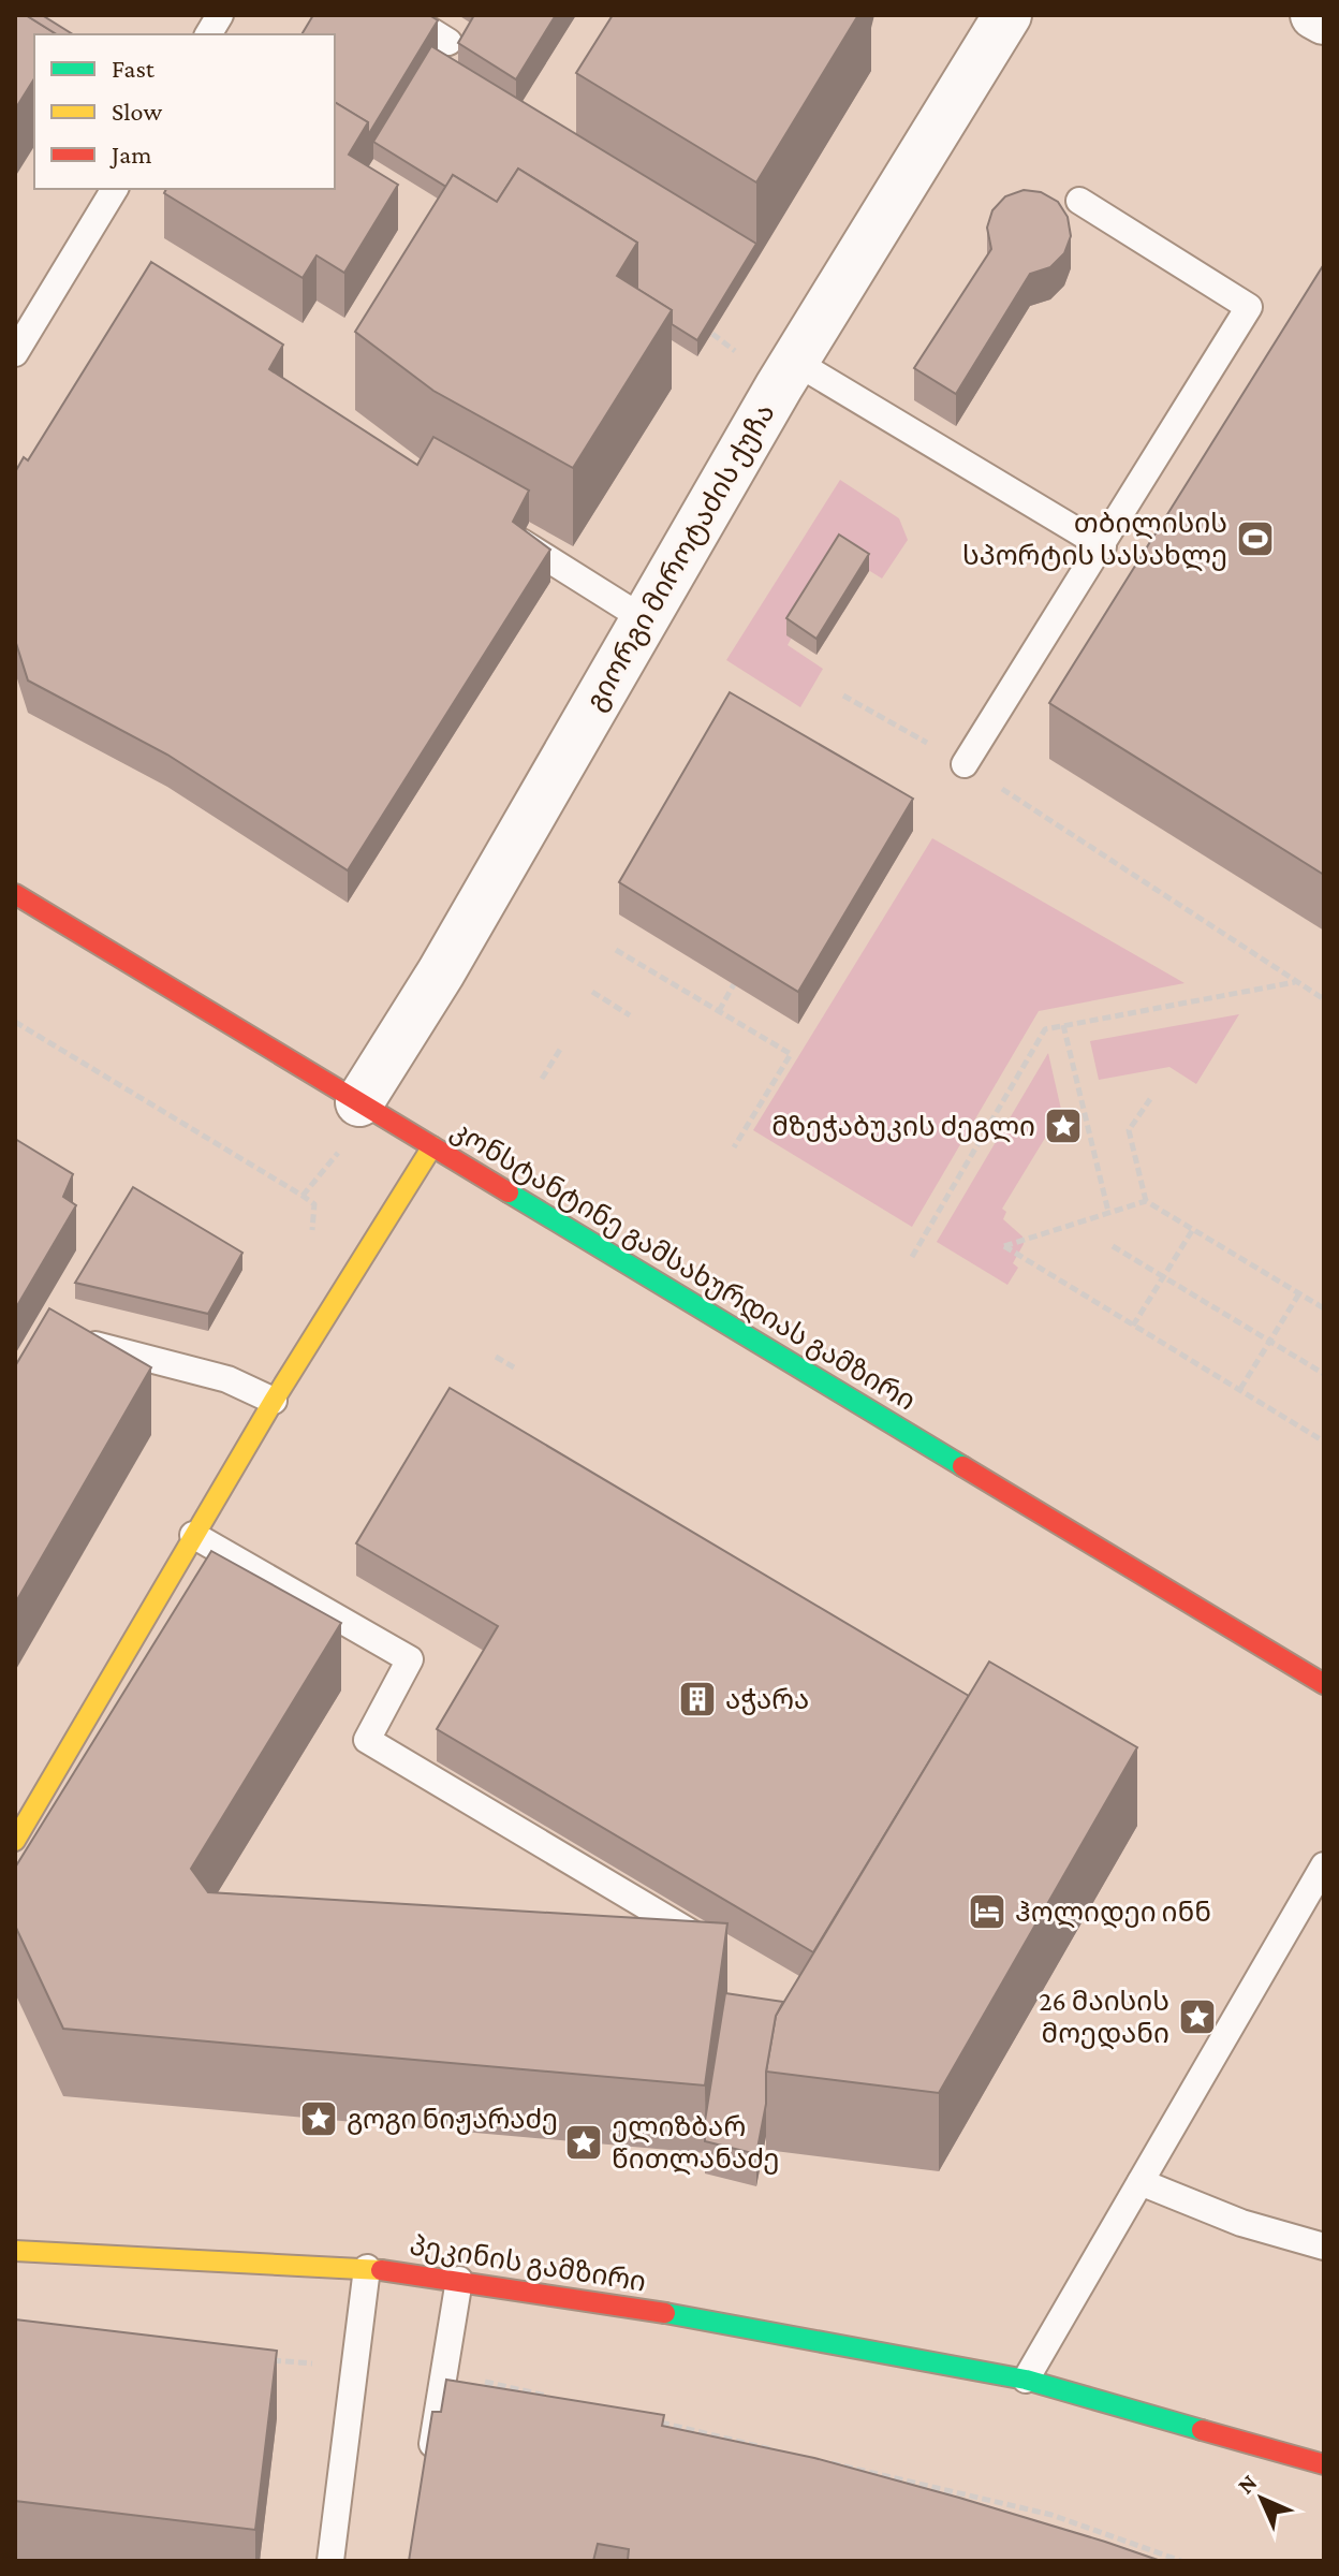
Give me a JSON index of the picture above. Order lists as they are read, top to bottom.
{
  "streets": {
    "main road": ["კონსტანტინე გამსახურდიას გამზირი", "პეკინის გამზირი"],
    "street": ["გიორგი მიროტაძის ქუჩა"]
  },
  "crossings": [
    ["გიორგი მიროტაძის ქუჩა", "კონსტანტინე გამსახურდიას გამზირი"]
  ],
  "places": {
    "sports": ["თბილისის სპორტის სასახლე"],
    "place": [
      "მზეჭაბუკის ძეგლი",
      "26 მაისის მოედანი",
      "გოგი ნიჟარაძე",
      "ელიზბარ წითლანაძე"
    ],
    "building": ["აჭარა"],
    "hotel": ["ჰოლიდეი ინნ"]
  },
  "legend": ["Fast", "Slow", "Jam"],
  "north": "top left"
}
